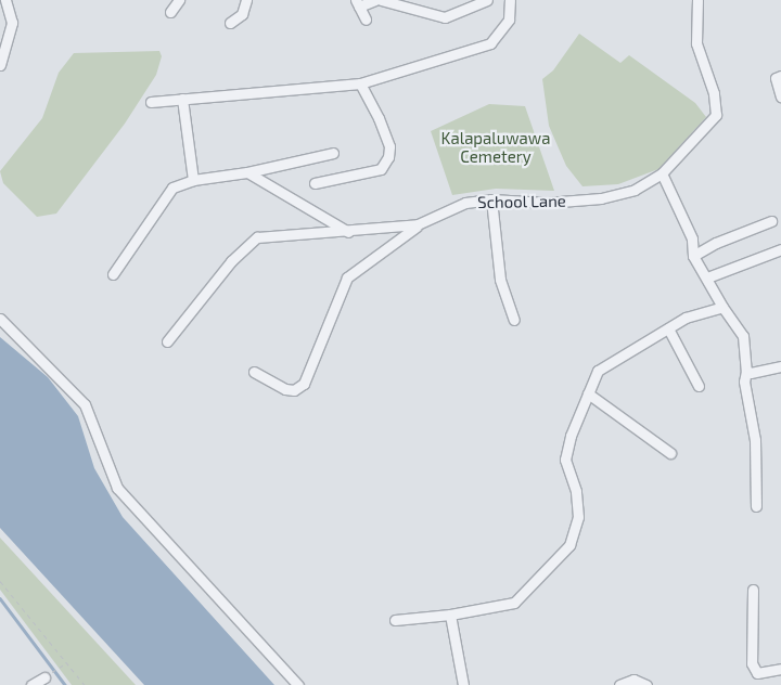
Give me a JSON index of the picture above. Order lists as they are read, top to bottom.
{
  "streets": {
    "street": ["School Lane"]
  },
  "parks": ["Kalapaluwawa Cemetery"]
}
